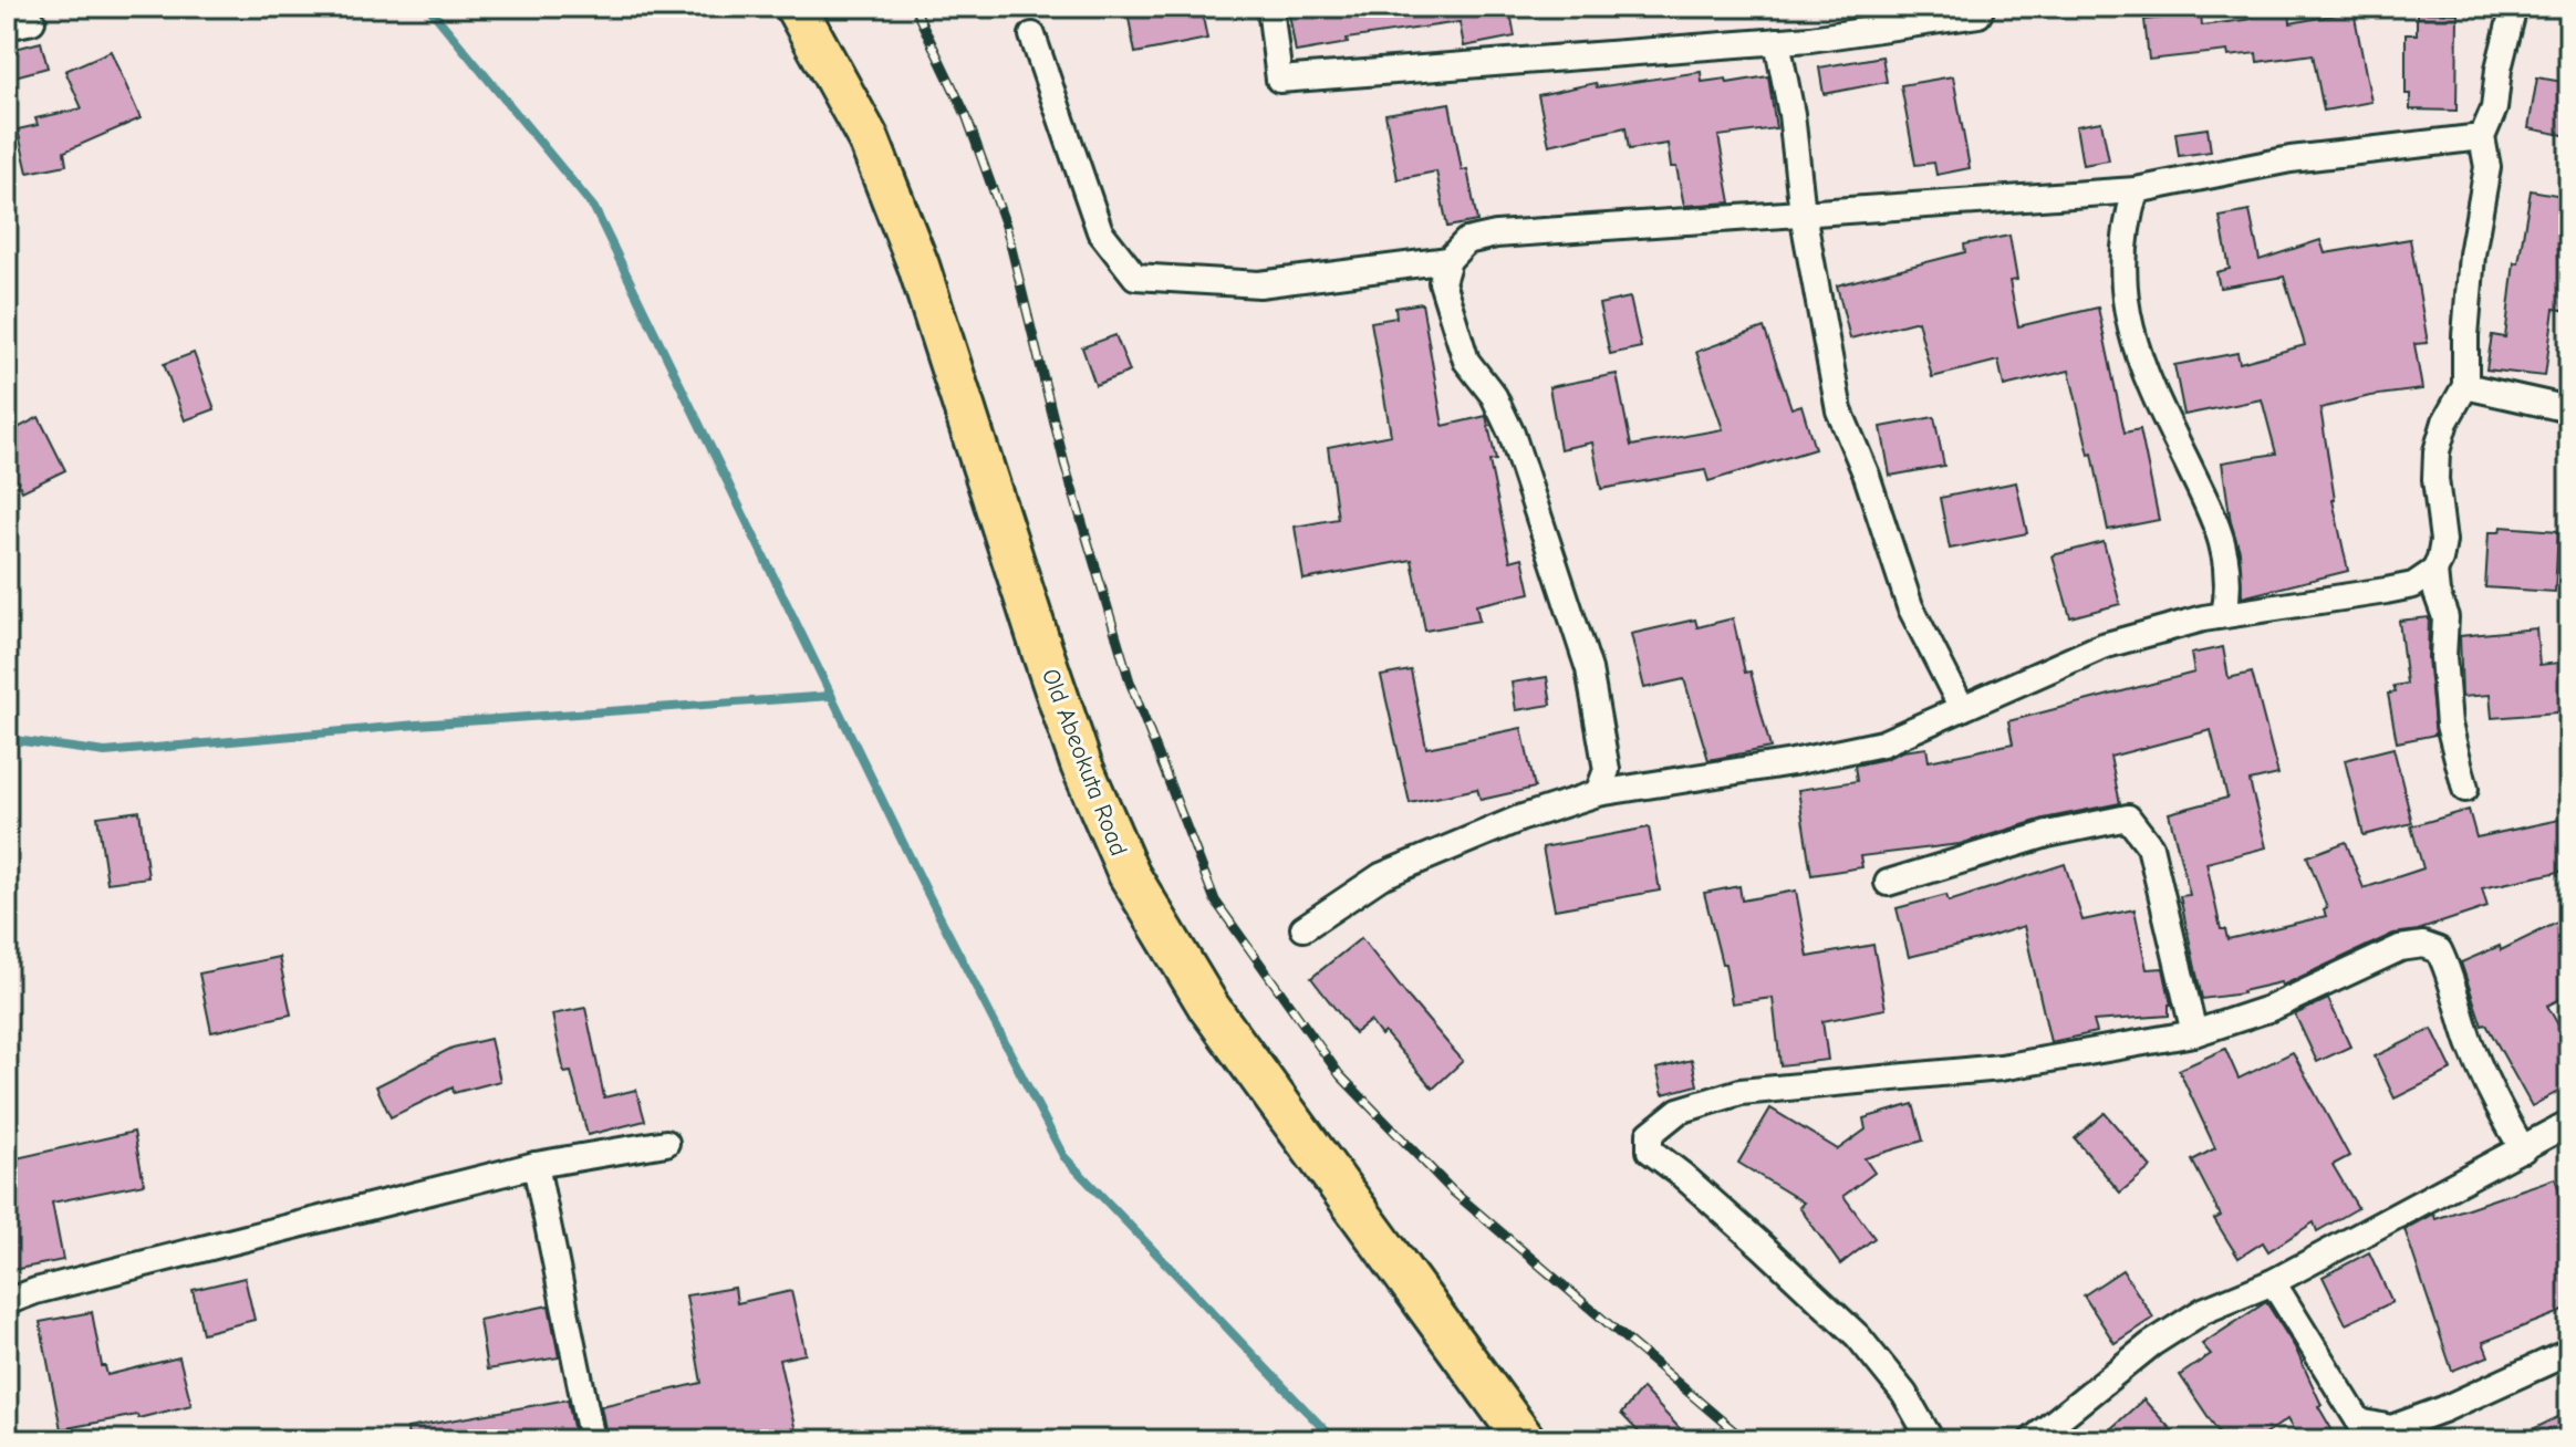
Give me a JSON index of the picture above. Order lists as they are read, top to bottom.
{
  "streets": {
    "highway": ["Old Abeokuta Road"]
  }
}
